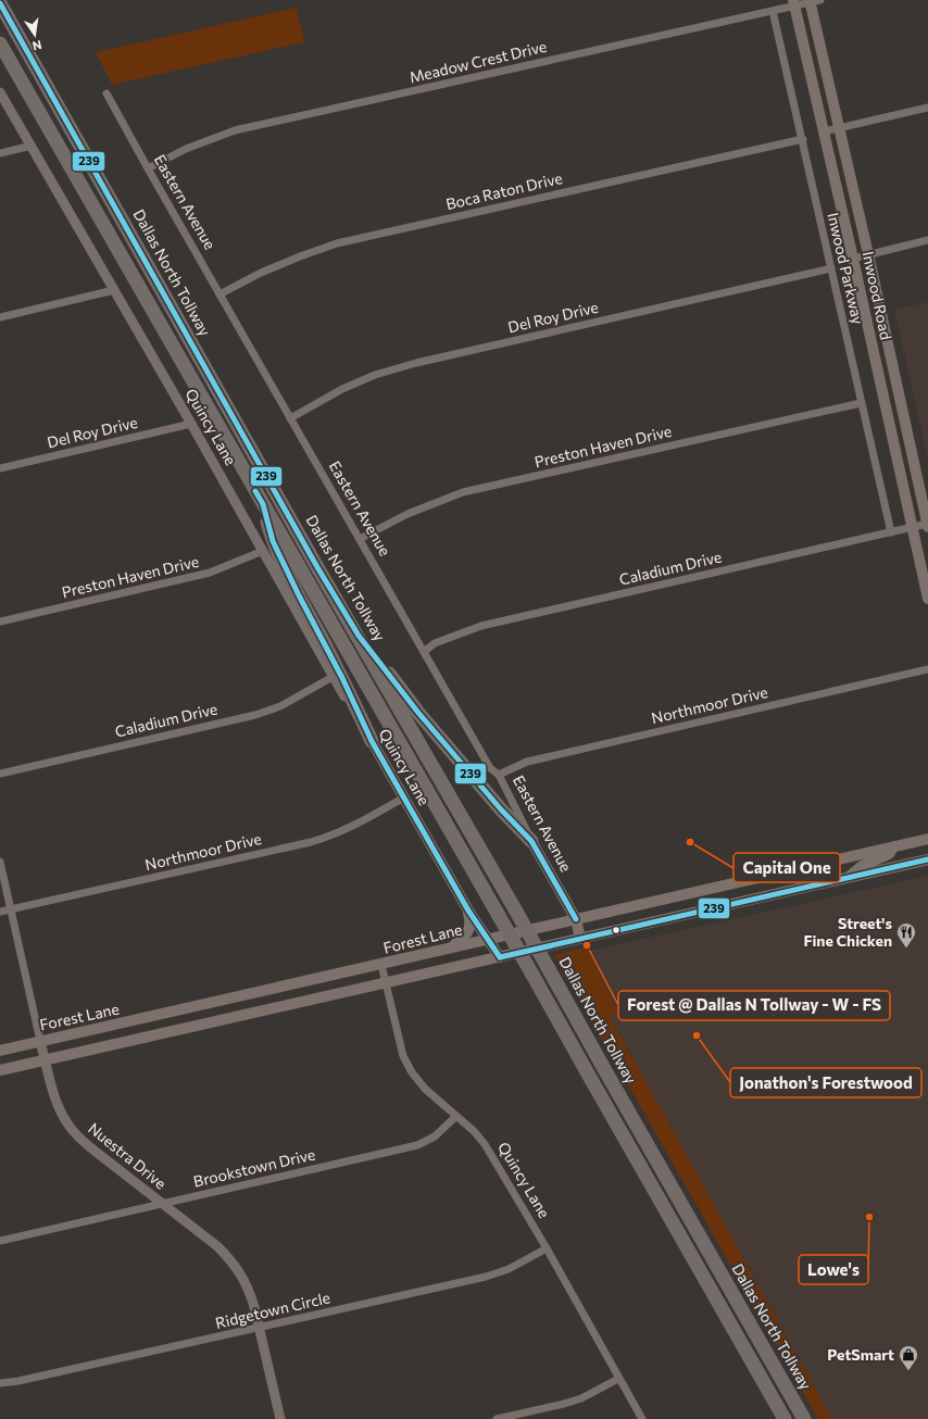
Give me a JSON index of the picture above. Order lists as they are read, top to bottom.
{
  "streets": {
    "highway": ["Dallas North Tollway"],
    "main road": [
      "Eastern Avenue",
      "Inwood Road",
      "Quincy Lane",
      "Forest Lane"
    ],
    "street": [
      "Meadow Crest Drive",
      "Boca Raton Drive",
      "Inwood Parkway",
      "Del Roy Drive",
      "Preston Haven Drive",
      "Caladium Drive",
      "Northmoor Drive",
      "Nuestra Drive",
      "Brookstown Drive",
      "Ridgetown Circle"
    ]
  },
  "crossings": [
    ["Meadow Crest Drive", "Eastern Avenue"],
    ["Meadow Crest Drive", "Inwood Parkway"],
    ["Meadow Crest Drive", "Inwood Road"],
    ["Boca Raton Drive", "Eastern Avenue"],
    ["Boca Raton Drive", "Inwood Parkway"],
    ["Eastern Avenue", "Del Roy Drive"],
    ["Eastern Avenue", "Preston Haven Drive"],
    ["Eastern Avenue", "Caladium Drive"],
    ["Eastern Avenue", "Northmoor Drive"],
    ["Eastern Avenue", "Forest Lane"],
    ["Inwood Parkway", "Del Roy Drive"],
    ["Inwood Parkway", "Preston Haven Drive"],
    ["Inwood Parkway", "Caladium Drive"],
    ["Inwood Road", "Caladium Drive"],
    ["Del Roy Drive", "Quincy Lane"],
    ["Quincy Lane", "Preston Haven Drive"],
    ["Quincy Lane", "Caladium Drive"],
    ["Quincy Lane", "Northmoor Drive"],
    ["Quincy Lane", "Forest Lane"],
    ["Quincy Lane", "Brookstown Drive"],
    ["Quincy Lane", "Ridgetown Circle"],
    ["Northmoor Drive", "Nuestra Drive"],
    ["Forest Lane", "Nuestra Drive"],
    ["Nuestra Drive", "Brookstown Drive"],
    ["Nuestra Drive", "Ridgetown Circle"]
  ],
  "places": {
    "other": [
      "Capital One",
      "Forest @ Dallas N Tollway - W - FS",
      "Jonathon's Forestwood",
      "Lowe's"
    ],
    "restaurant": ["Street's Fine Chicken"],
    "shop": ["PetSmart"]
  },
  "lines": ["transit line 239"],
  "north": "bottom"
}
